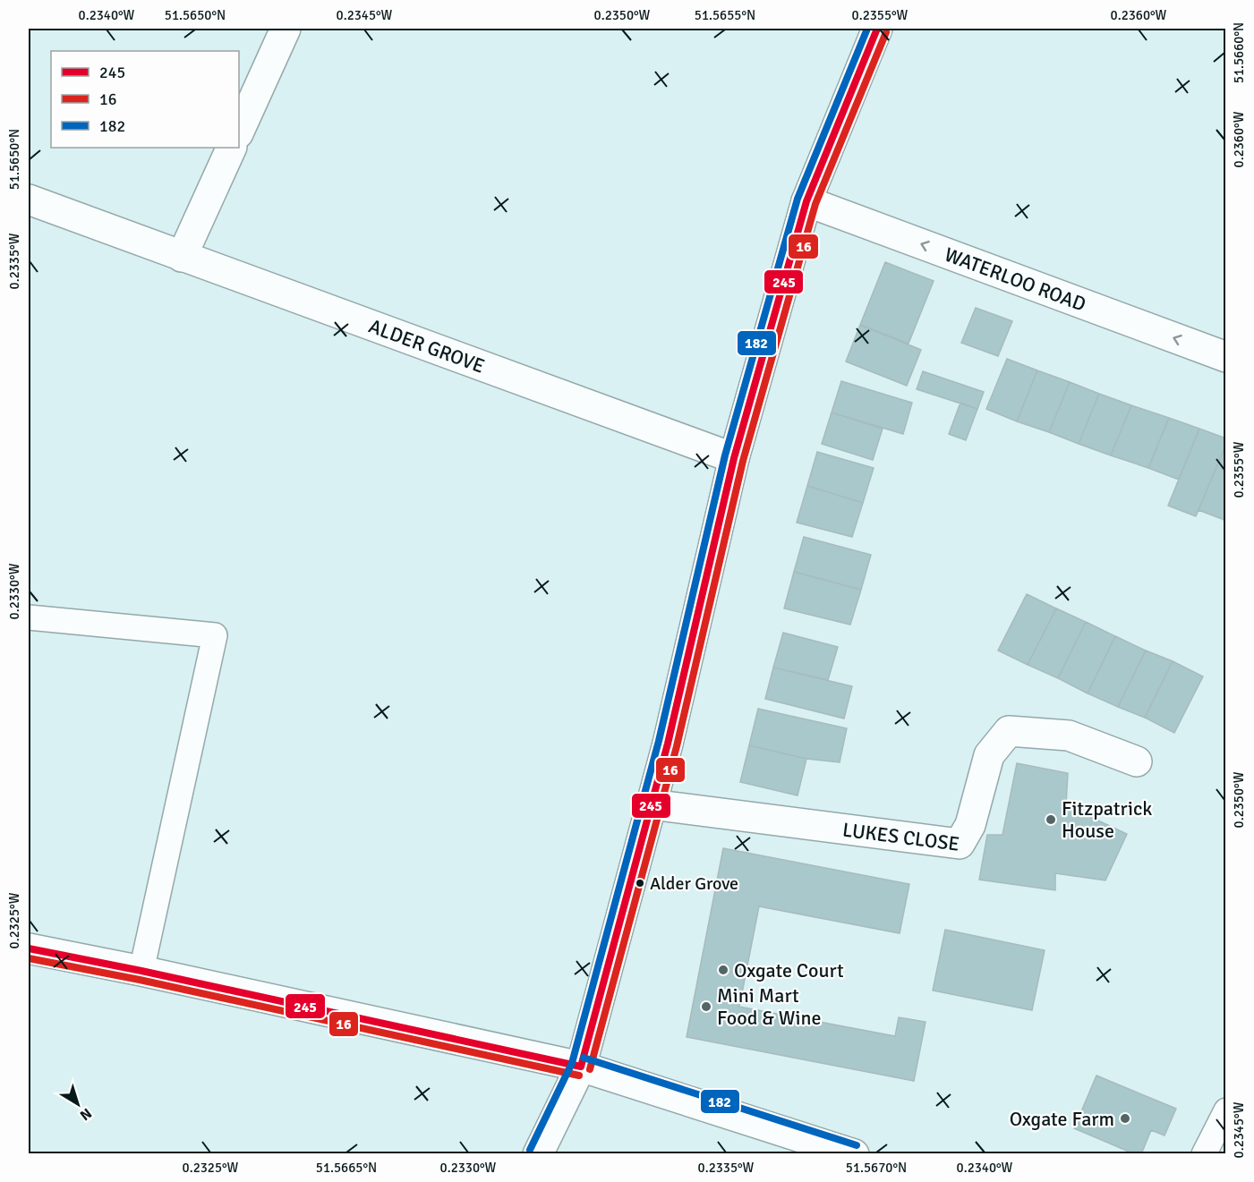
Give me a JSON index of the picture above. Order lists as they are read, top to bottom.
{
  "streets": {
    "street": ["WATERLOO ROAD", "ALDER GROVE", "LUKES CLOSE"]
  },
  "one_way": ["WATERLOO ROAD"],
  "places": [
    "Fitzpatrick House",
    "Alder Grove",
    "Oxgate Court",
    "Mini Mart Food & Wine",
    "Oxgate Farm"
  ],
  "lines": ["transit line 245", "transit line 182", "transit line 16"],
  "legend": ["245", "16", "182"],
  "north": "bottom right",
  "coordinates": [
    "0.2340°W",
    "51.5650°N",
    "0.2345°W",
    "0.2350°W",
    "51.5655°N",
    "0.2355°W",
    "0.2360°W",
    "51.5660°N",
    "0.2335°W",
    "0.2330°W",
    "0.2325°W",
    "51.5665°N",
    "51.5670°N"
  ]
}
